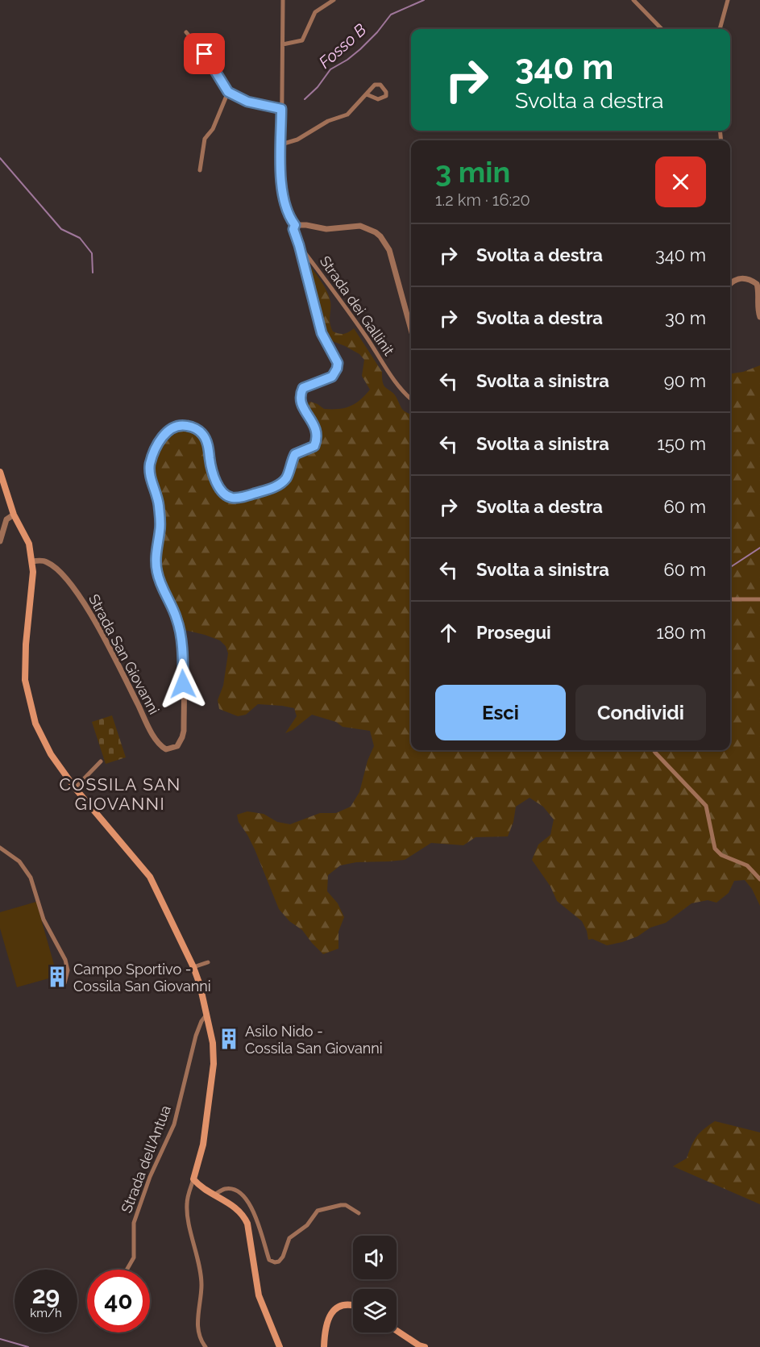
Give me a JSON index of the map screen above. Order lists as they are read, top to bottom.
{
  "streets": {
    "street": ["Strada dei Gallinit", "Strada San Giovanni", "Strada dell'Antua"]
  },
  "crossings": [
    ["Strada dei Gallinit", "Strada San Giovanni"]
  ],
  "districts": ["COSSILA SAN GIOVANNI"],
  "water": ["Fosso B"],
  "places": {
    "building": ["Campo Sportivo - Cossila San Giovanni", "Asilo Nido - Cossila San Giovanni"]
  },
  "page": {
    "turn": ["340 m", "Svolta a destra"],
    "heading": ["3 min", "1.2 km · 16:20"],
    "list": [
      {
        "name": "Svolta a destra",
        "value": "340 m"
      },
      {
        "name": "Svolta a destra",
        "value": "30 m"
      },
      {
        "name": "Svolta a sinistra",
        "value": "90 m"
      },
      {
        "name": "Svolta a sinistra",
        "value": "150 m"
      },
      {
        "name": "Svolta a destra",
        "value": "60 m"
      },
      {
        "name": "Svolta a sinistra",
        "value": "60 m"
      },
      {
        "name": "Prosegui",
        "value": "180 m"
      }
    ],
    "buttons": ["Esci", "Condividi"],
    "speed": "29 km/h",
    "limit": "40"
  }
}
